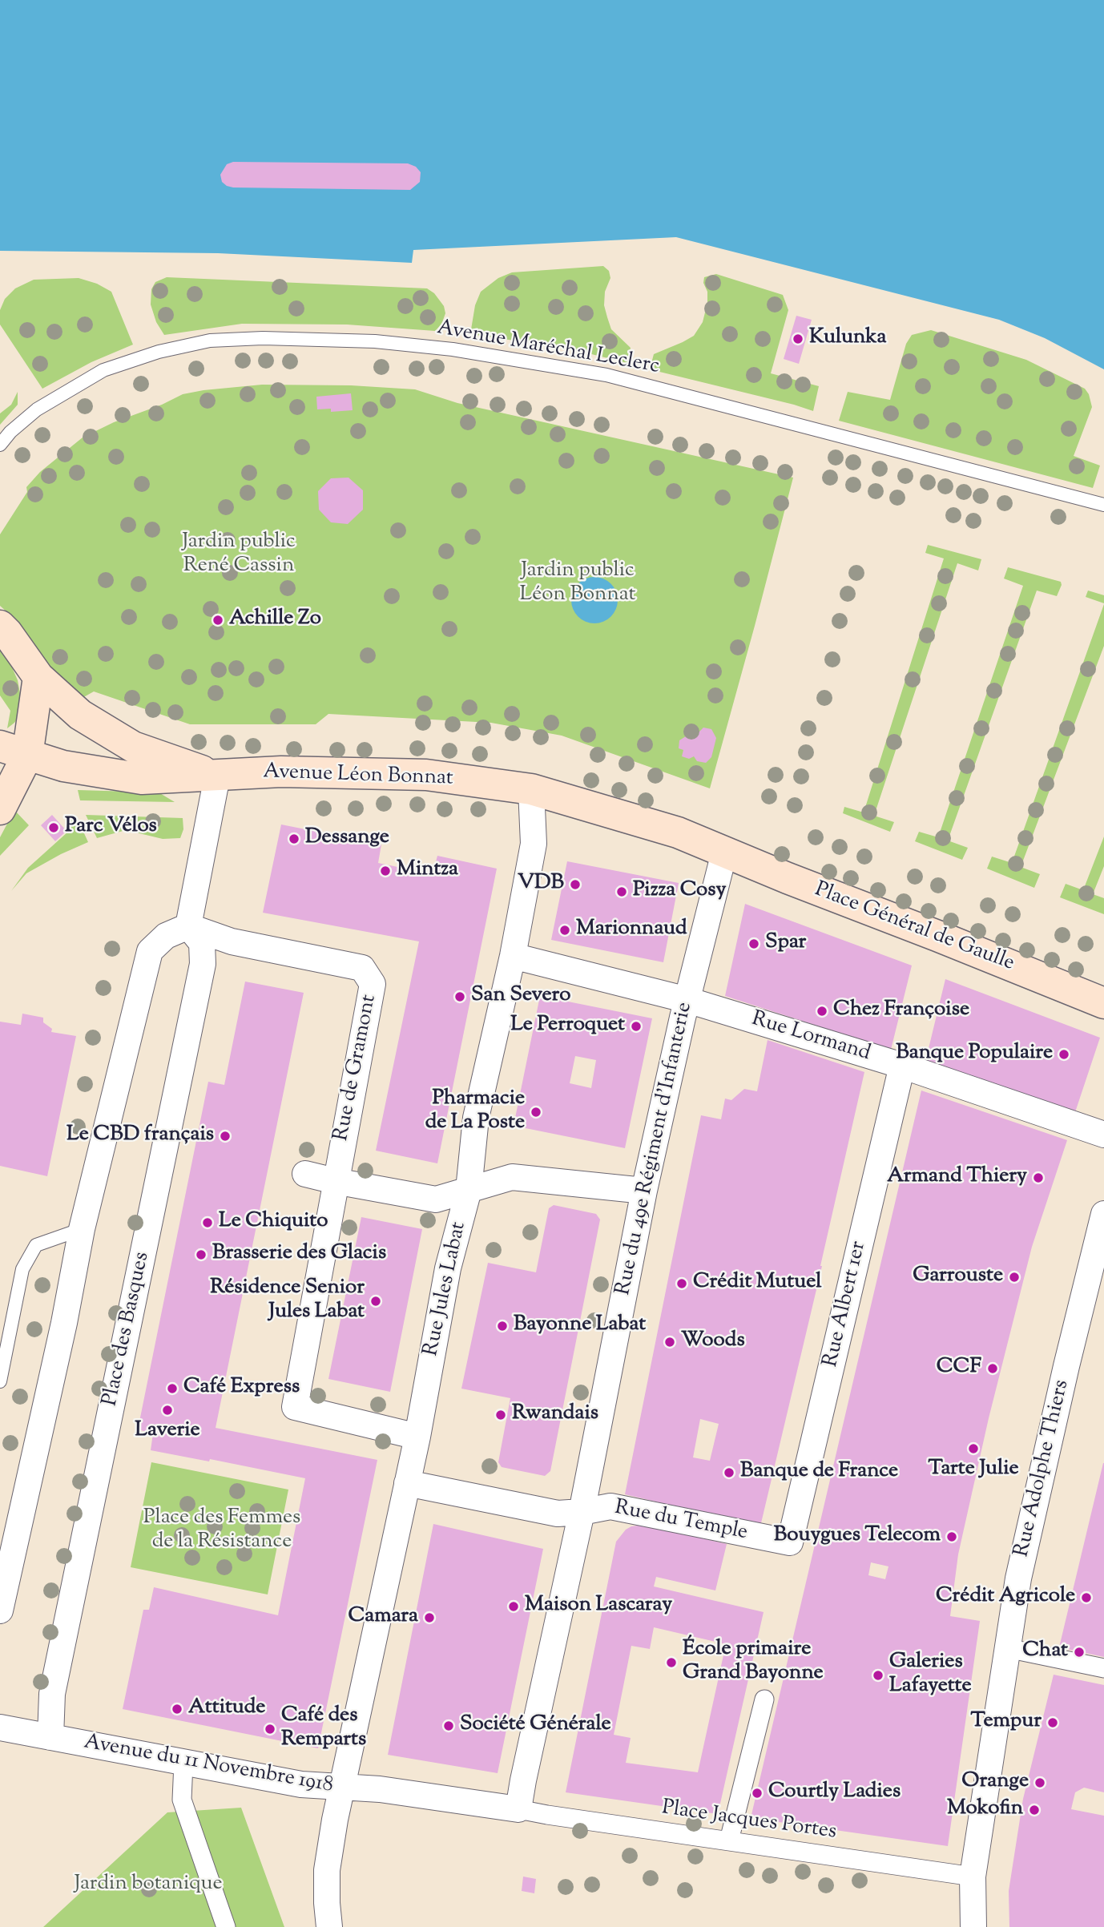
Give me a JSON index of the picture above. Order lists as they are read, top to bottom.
{
  "streets": {
    "main road": ["Avenue Léon Bonnat", "Place Général de Gaulle"],
    "street": [
      "Rue Lormand",
      "Rue de Gramont",
      "Rue du 49e Régiment d'Infanterie",
      "Rue Jules Labat",
      "Rue Albert 1er",
      "Place des Basques",
      "Rue Adolphe Thiers",
      "Rue du Temple",
      "Avenue du 11 Novembre 1918",
      "Place Jacques Portes"
    ],
    "lane": ["Avenue Maréchal Leclerc"]
  },
  "crossings": [
    ["Avenue Léon Bonnat", "Place Général de Gaulle"],
    ["Avenue Léon Bonnat", "Rue du 49e Régiment d'Infanterie"],
    ["Avenue Léon Bonnat", "Rue Jules Labat"],
    ["Place Général de Gaulle", "Rue du 49e Régiment d'Infanterie"],
    ["Rue Lormand", "Rue du 49e Régiment d'Infanterie"],
    ["Rue Lormand", "Rue Jules Labat"],
    ["Rue Lormand", "Rue Albert 1er"],
    ["Rue de Gramont", "Rue Jules Labat"],
    ["Rue de Gramont", "Place des Basques"],
    ["Rue du 49e Régiment d'Infanterie", "Rue du Temple"],
    ["Rue du 49e Régiment d'Infanterie", "Avenue du 11 Novembre 1918"],
    ["Rue du 49e Régiment d'Infanterie", "Place Jacques Portes"],
    ["Rue Jules Labat", "Rue du Temple"],
    ["Rue Jules Labat", "Avenue du 11 Novembre 1918"],
    ["Rue Albert 1er", "Rue du Temple"],
    ["Place des Basques", "Avenue du 11 Novembre 1918"],
    ["Rue Adolphe Thiers", "Place Jacques Portes"],
    ["Avenue du 11 Novembre 1918", "Place Jacques Portes"]
  ],
  "parks": [
    "Jardin public René Cassin",
    "Jardin public Léon Bonnat",
    "Place des Femmes de la Résistance",
    "Jardin botanique"
  ],
  "places": [
    "Kulunka",
    "Achille Zo",
    "Parc Vélos",
    "Dessange",
    "Mintza",
    "VDB",
    "Pizza Cosy",
    "Marionnaud",
    "Spar",
    "San Severo",
    "Chez Françoise",
    "Le Perroquet",
    "Banque Populaire",
    "Pharmacie de La Poste",
    "Le CBD français",
    "Armand Thiery",
    "Le Chiquito",
    "Brasserie des Glacis",
    "Garrouste",
    "Crédit Mutuel",
    "Résidence Senior Jules Labat",
    "Bayonne Labat",
    "Woods",
    "CCF",
    "Café Express",
    "Laverie",
    "Rwandais",
    "Tarte Julie",
    "Banque de France",
    "Bouygues Telecom",
    "Crédit Agricole",
    "Maison Lascaray",
    "Camara",
    "Chat",
    "École primaire Grand Bayonne",
    "Galeries Lafayette",
    "Attitude",
    "Tempur",
    "Société Générale",
    "Café des Remparts",
    "Orange",
    "Courtly Ladies",
    "Mokofin"
  ]
}
